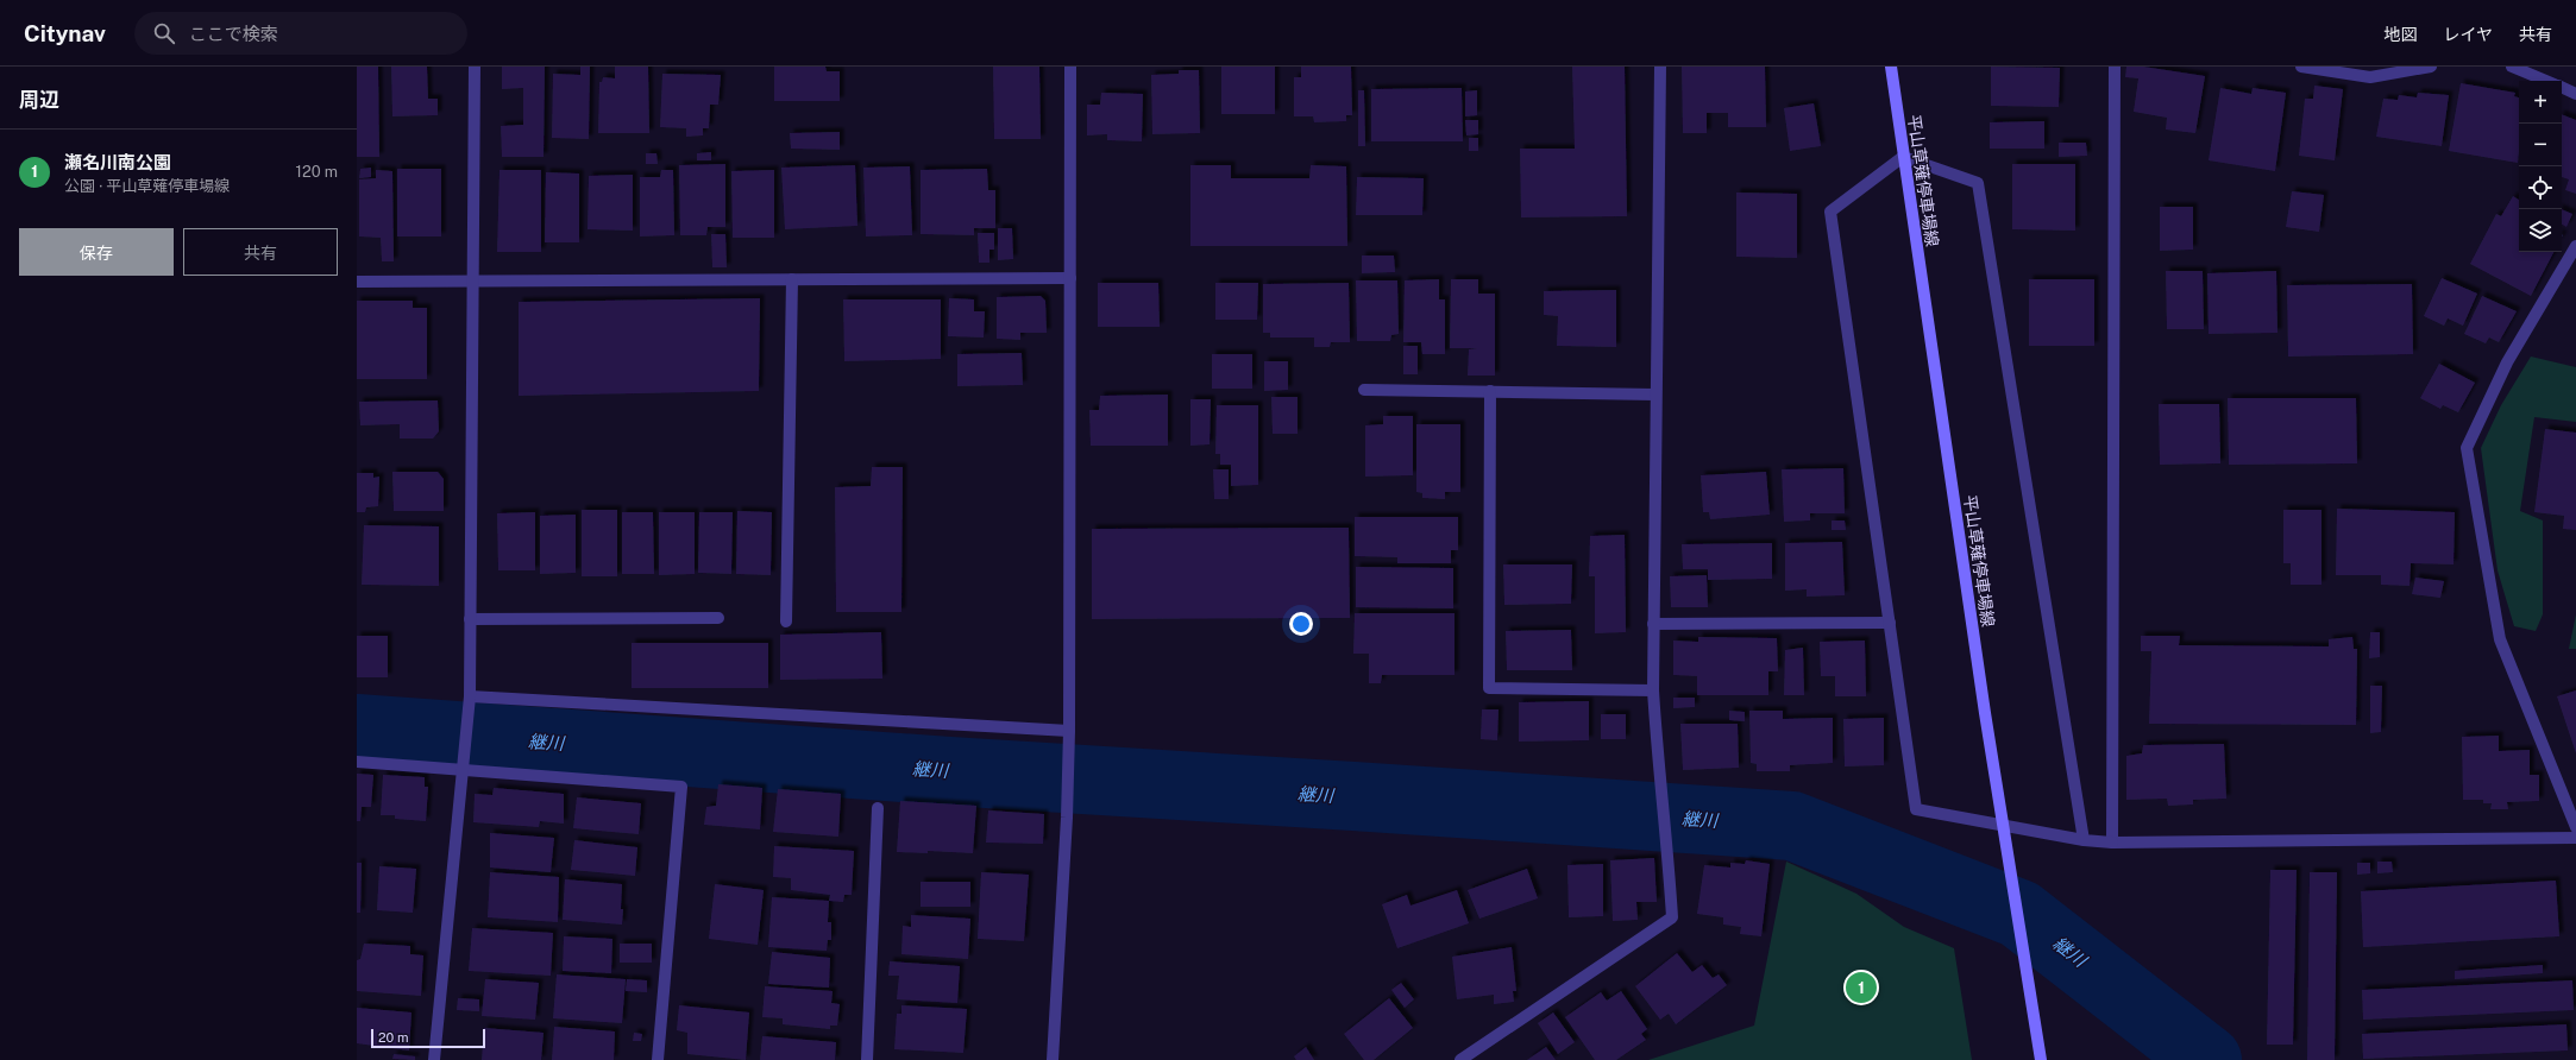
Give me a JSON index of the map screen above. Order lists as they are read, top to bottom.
{
  "streets": {
    "main road": ["平山草薙停車場線"]
  },
  "water": ["継川"],
  "scale_bar": "20 m",
  "page": {
    "header": "Citynav",
    "search": "ここで検索",
    "nav": ["地図", "レイヤ", "共有"],
    "heading": "周辺",
    "map_buttons": ["+", "−"],
    "list": [
      {
        "mark": "1",
        "name": "瀬名川南公園",
        "note": "公園 · 平山草薙停車場線",
        "value": "120 m"
      }
    ],
    "buttons": ["保存", "共有"],
    "pins": "1",
    "scale": "20 m"
  }
}
